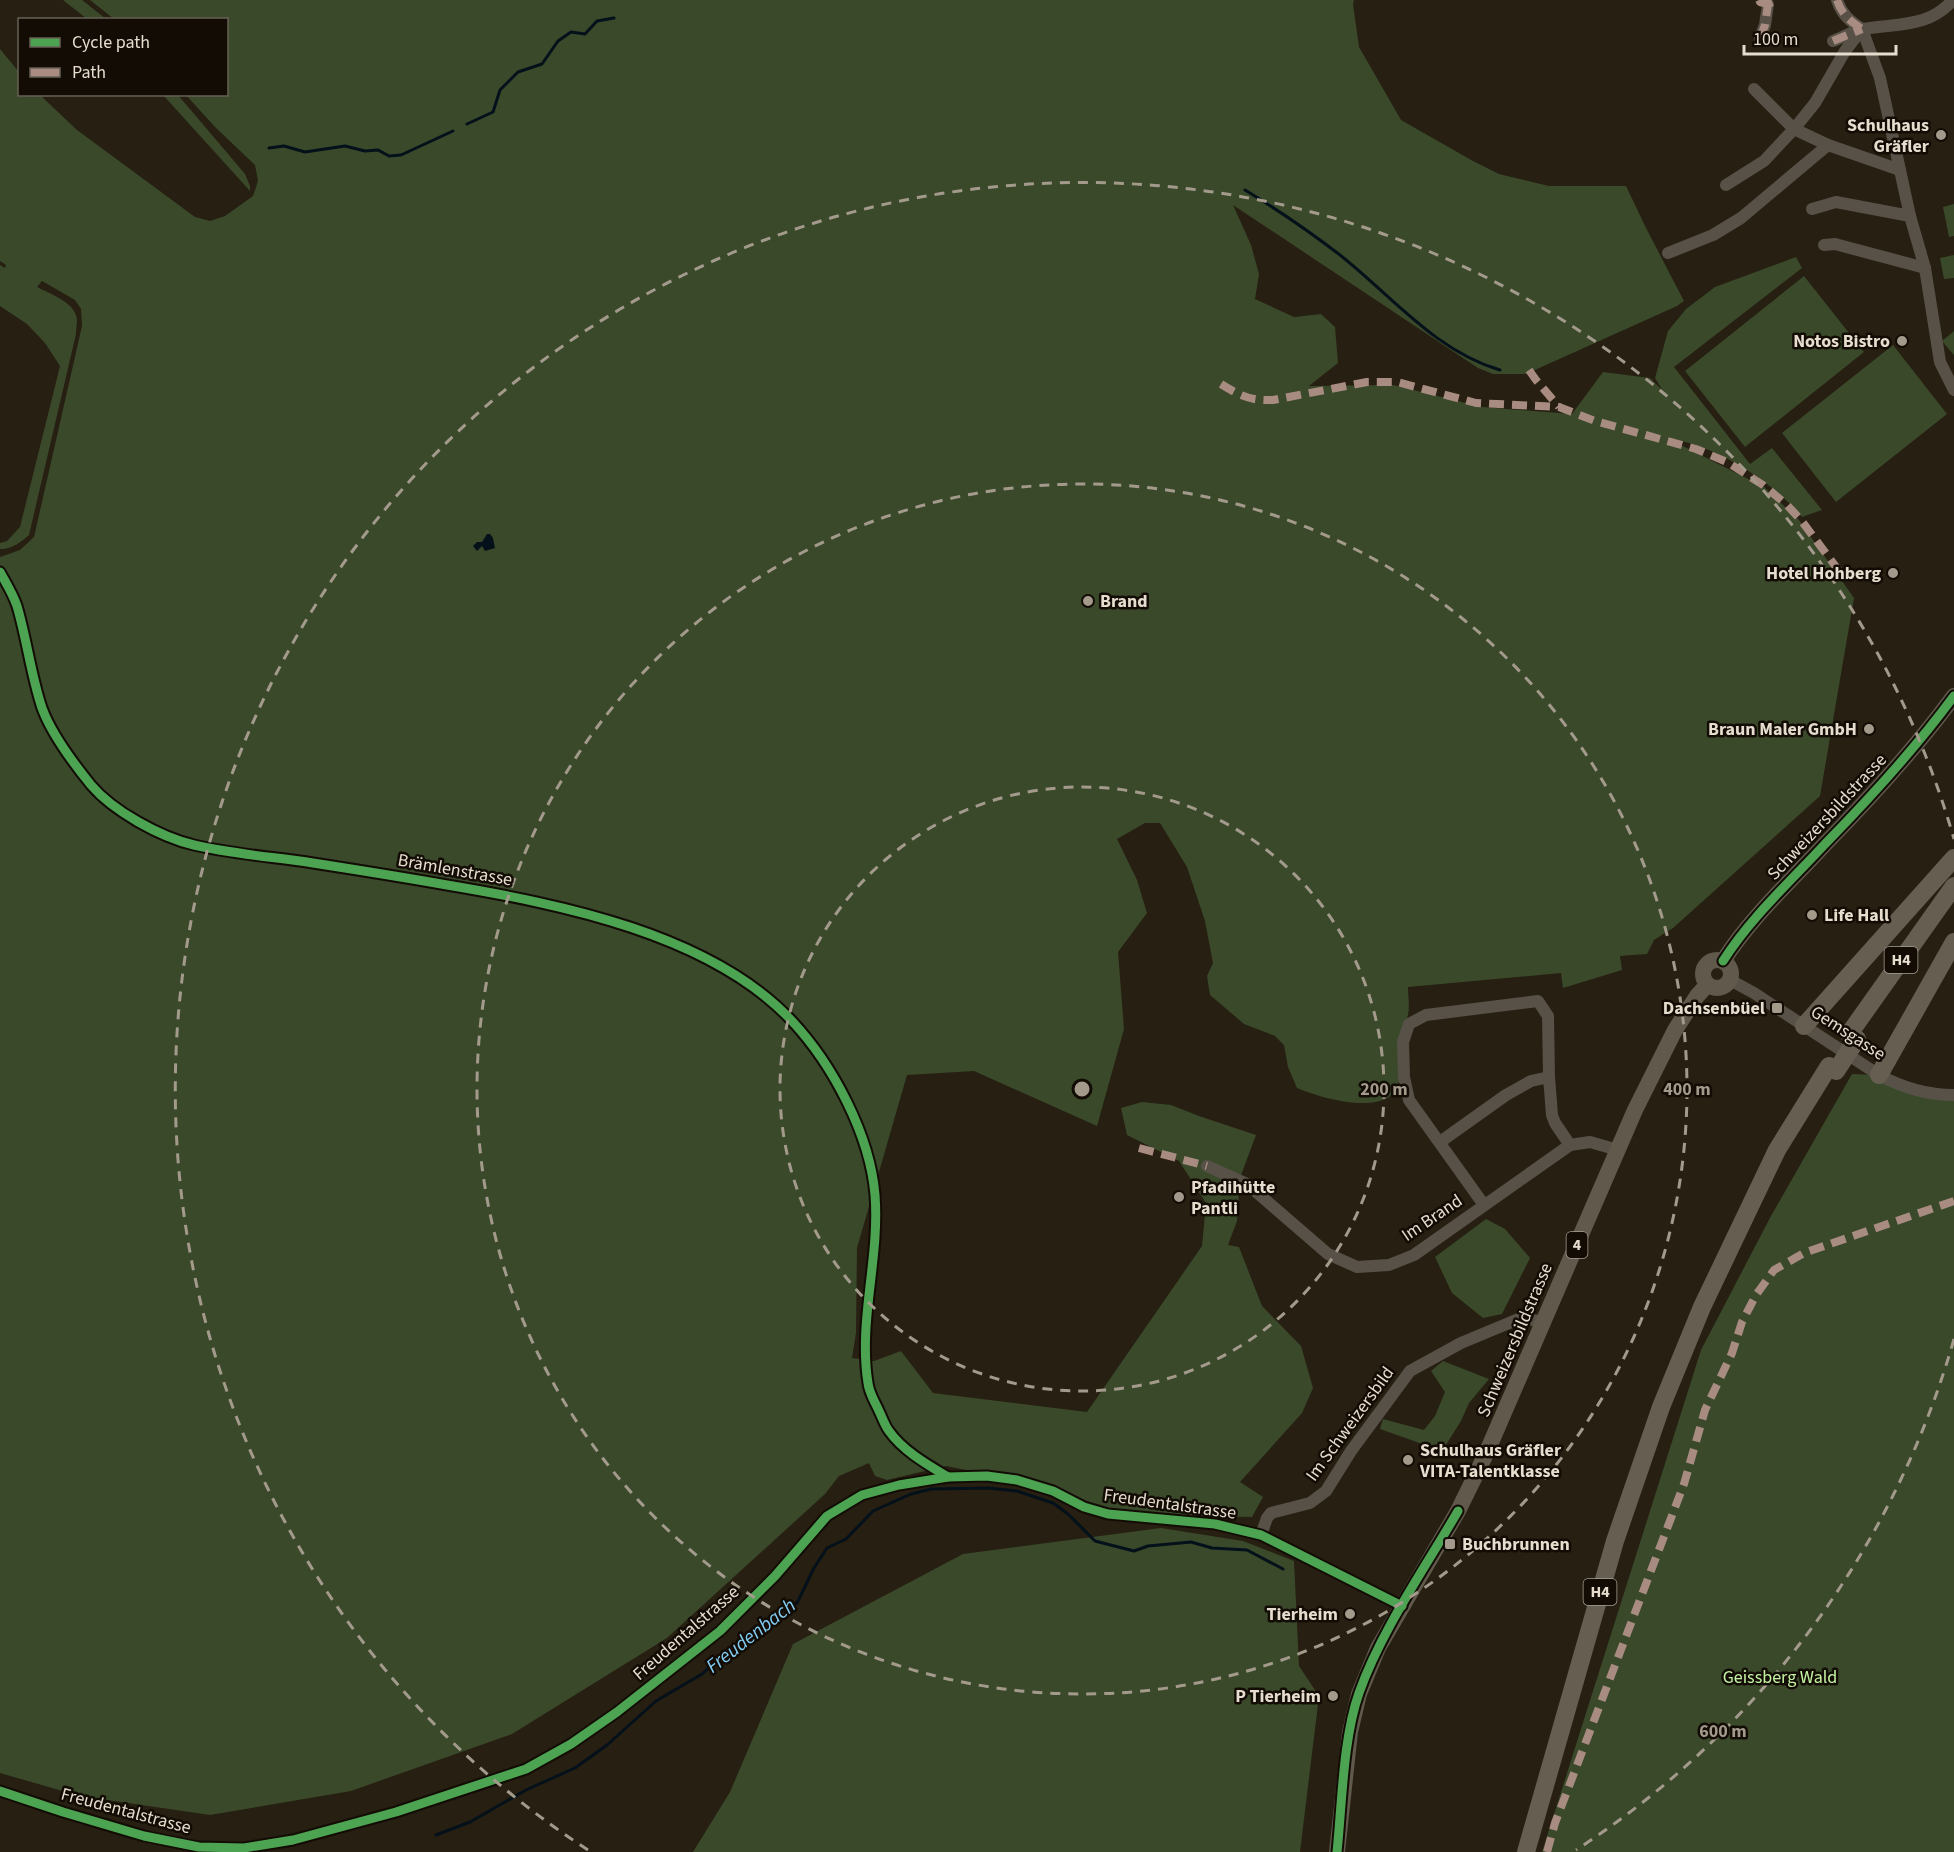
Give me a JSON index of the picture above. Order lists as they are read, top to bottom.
{
  "streets": {
    "highway": ["H4"],
    "main road": ["Schweizersbildstrasse", "4"],
    "street": [
      "Brämlenstrasse",
      "Gemsgasse",
      "Im Brand",
      "Im Schweizersbild",
      "Freudentalstrasse"
    ]
  },
  "crossings": [
    ["Schweizersbildstrasse", "Gemsgasse"],
    ["Schweizersbildstrasse", "4"],
    ["Schweizersbildstrasse", "Im Schweizersbild"],
    ["Schweizersbildstrasse", "Freudentalstrasse"],
    ["Brämlenstrasse", "Freudentalstrasse"],
    ["Gemsgasse", "4"],
    ["Im Schweizersbild", "Freudentalstrasse"]
  ],
  "water": ["Freudenbach"],
  "parks": ["Geissberg Wald"],
  "places": {
    "other": [
      "Schulhaus Gräfler",
      "Notos Bistro",
      "Hotel Hohberg",
      "Brand",
      "Braun Maler GmbH",
      "Life Hall",
      "Pfadihütte Pantli",
      "Schulhaus Gräfler VITA-Talentklasse",
      "Tierheim",
      "P Tierheim"
    ],
    "transit": ["Dachsenbüel", "Buchbrunnen"]
  },
  "legend": ["Cycle path", "Path"],
  "scale_bar": "100 m",
  "rings": ["200 m", "400 m", "600 m"]
}
